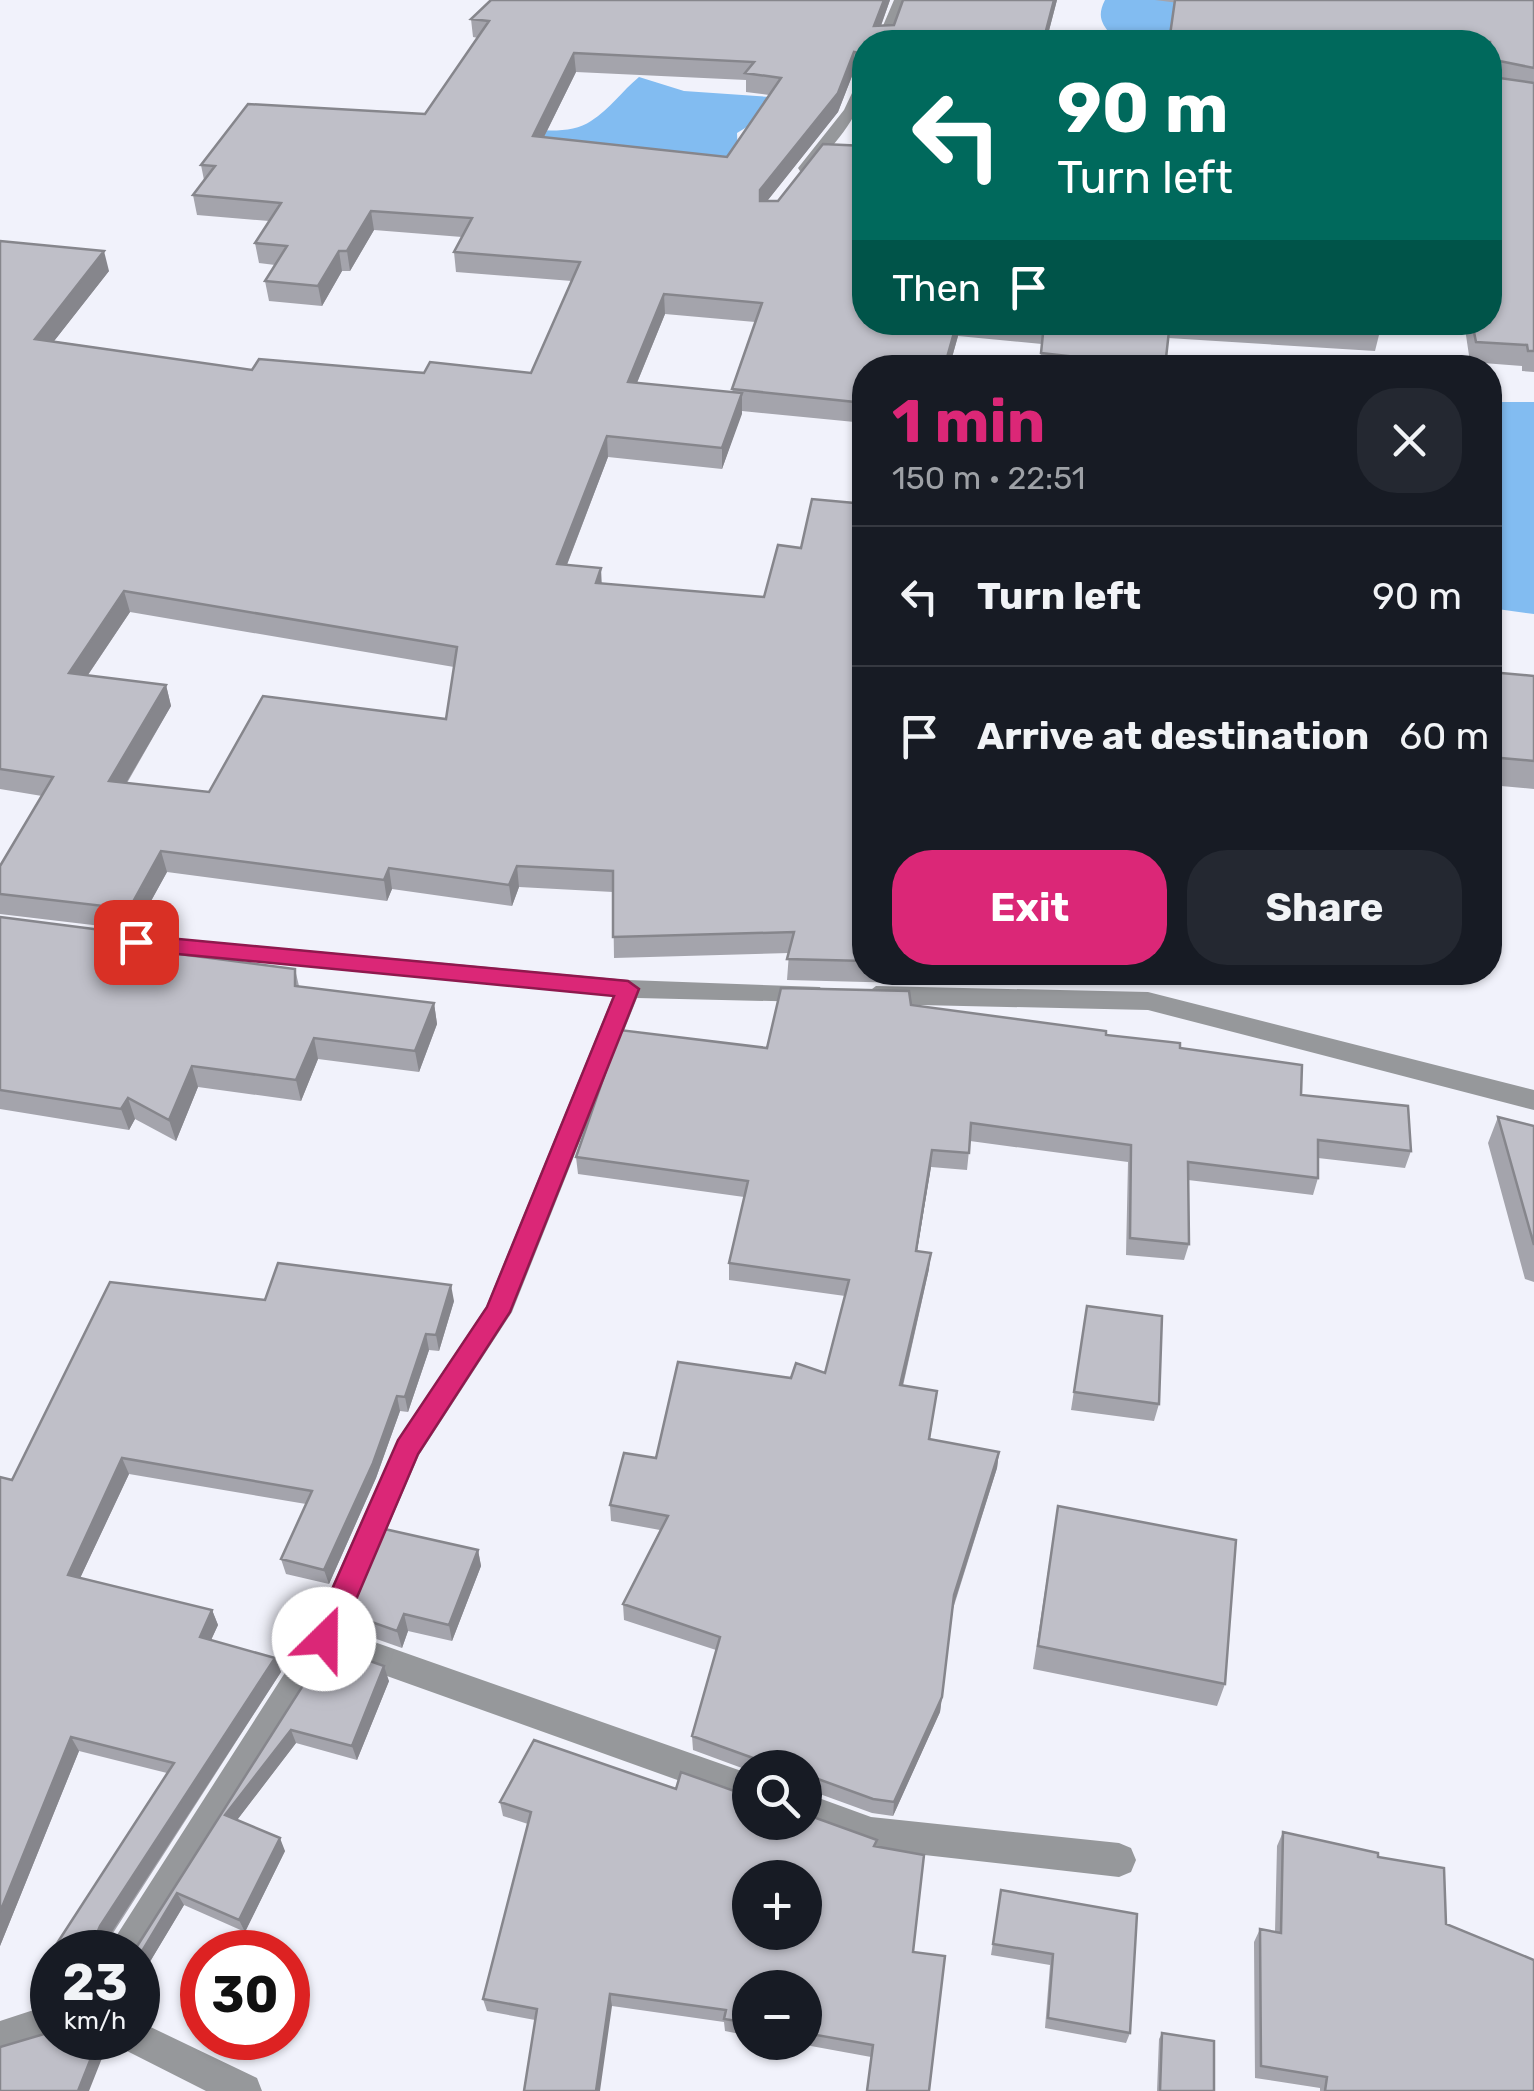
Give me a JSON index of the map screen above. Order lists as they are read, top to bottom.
{
  "page": {
    "turn": ["90 m", "Turn left"],
    "then": "Then",
    "heading": ["1 min", "150 m · 22:51"],
    "list": [
      {
        "name": "Turn left",
        "value": "90 m"
      },
      {
        "name": "Arrive at destination",
        "value": "60 m"
      }
    ],
    "buttons": ["Exit", "Share"],
    "map_buttons": ["+", "−"],
    "speed": "23 km/h",
    "limit": "30"
  }
}
